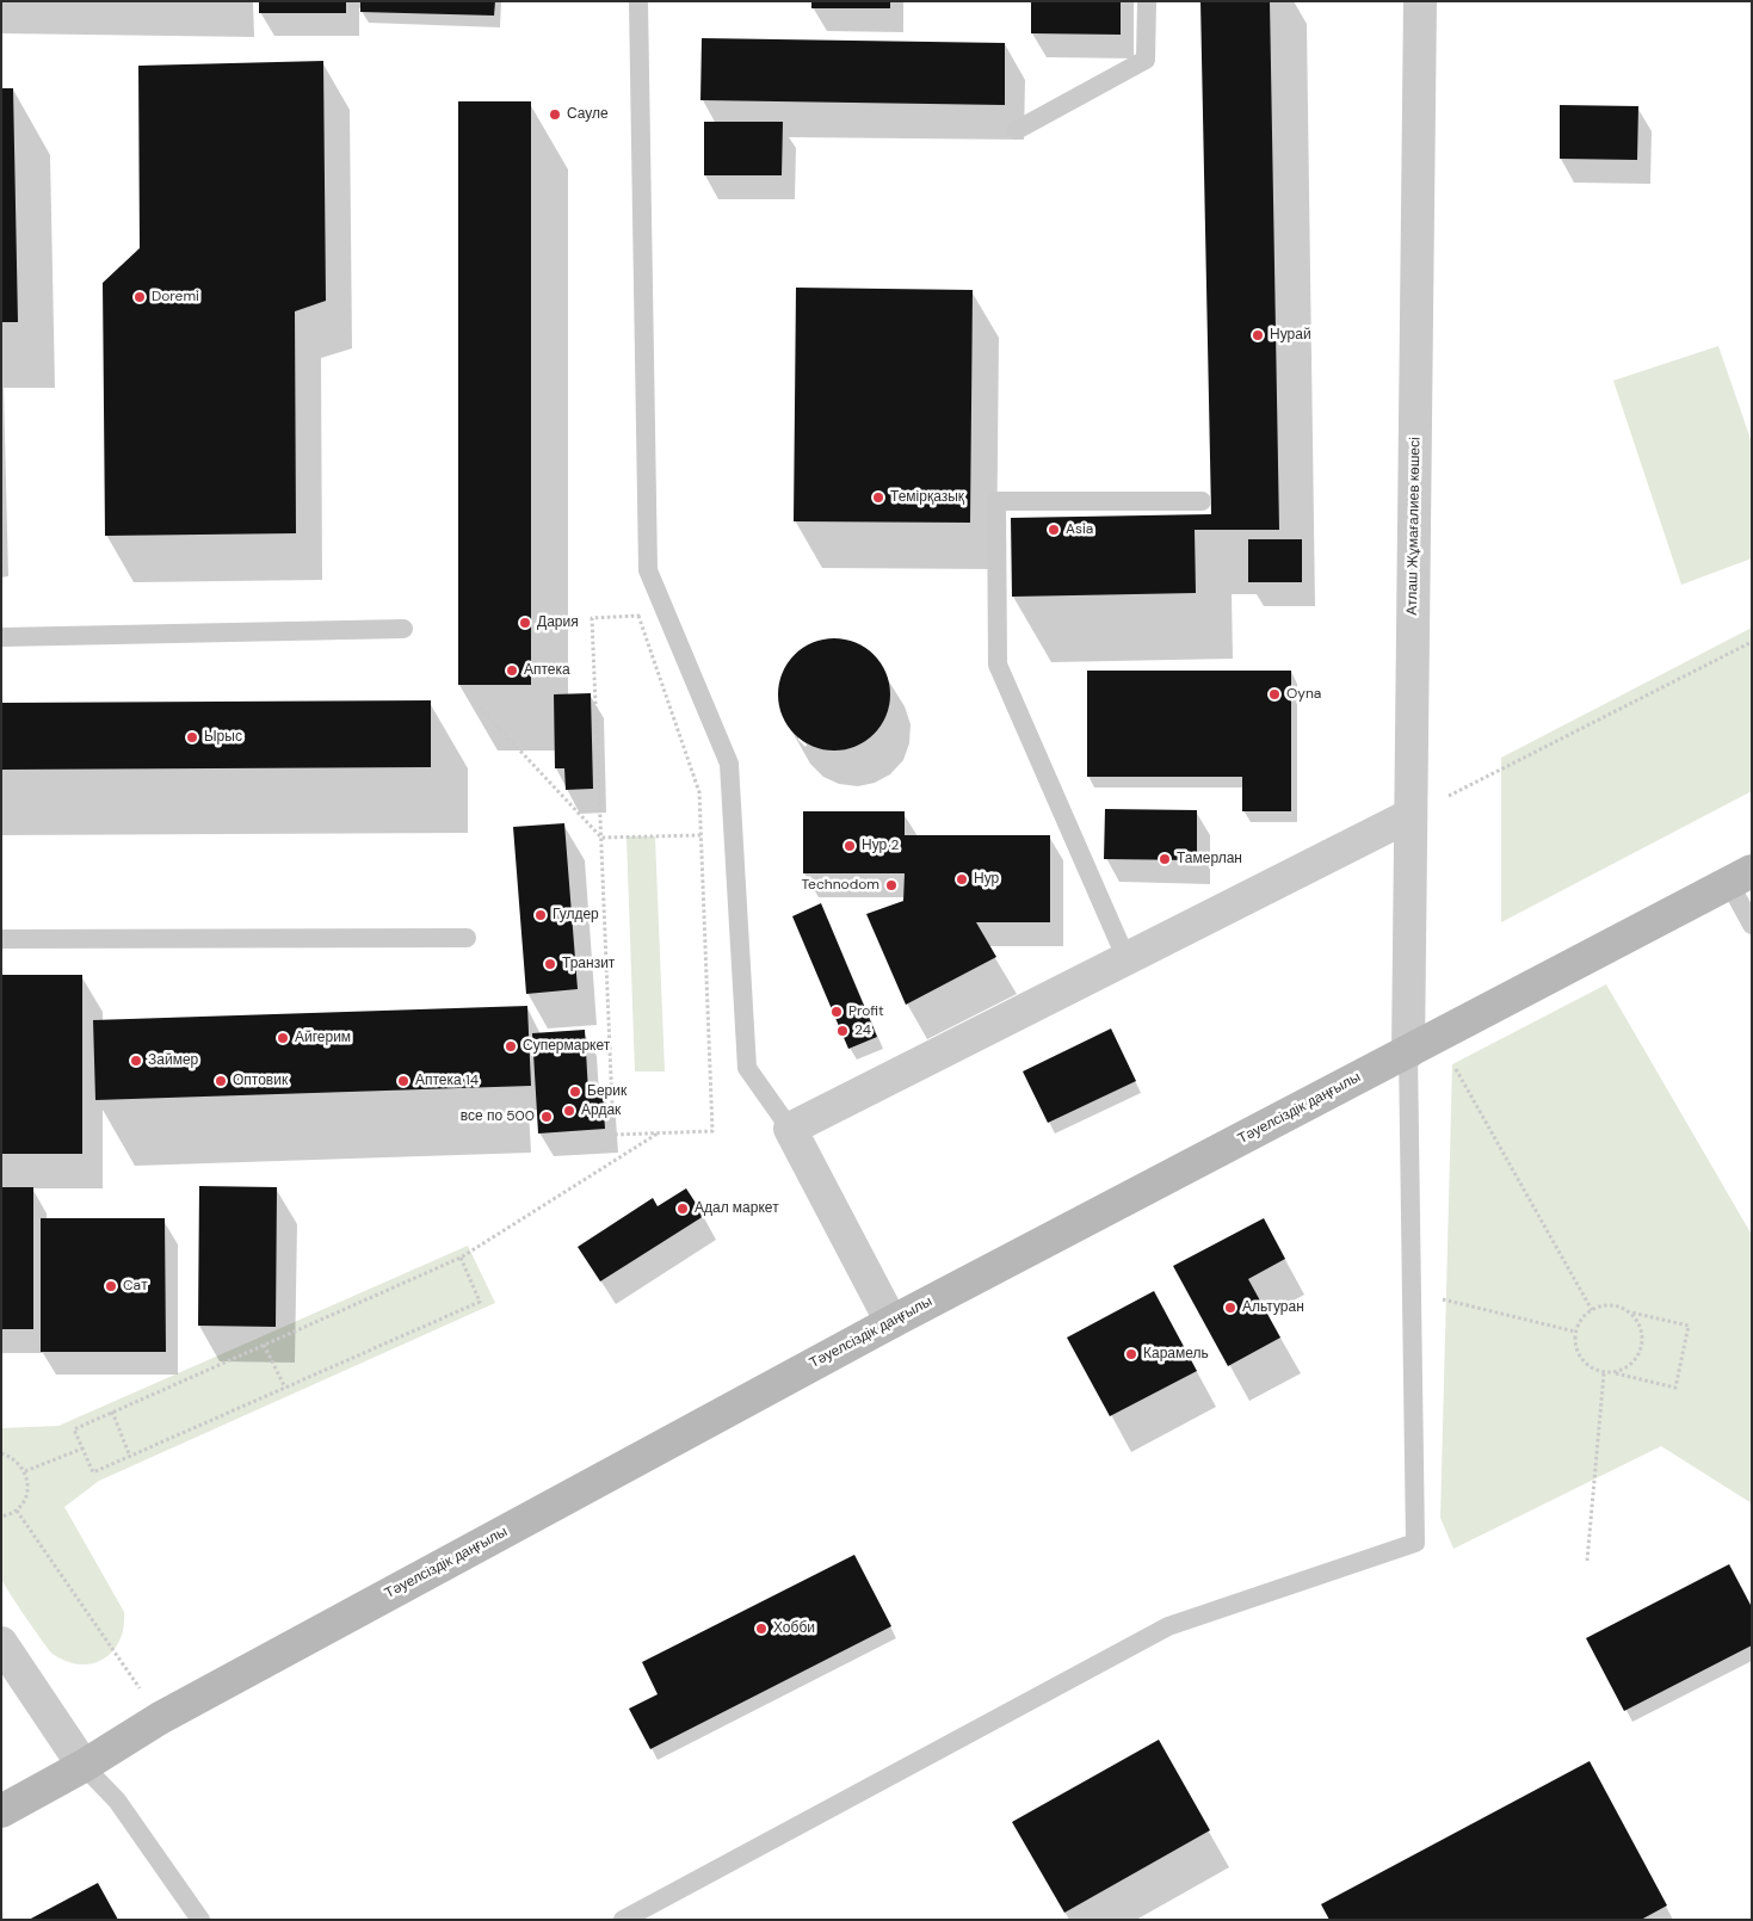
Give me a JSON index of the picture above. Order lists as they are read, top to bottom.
{
  "streets": {
    "street": ["Атлаш Жұмағалиев көшесі", "Тәуелсіздік даңғылы"]
  },
  "crossings": [
    ["Атлаш Жұмағалиев көшесі", "Тәуелсіздік даңғылы"]
  ],
  "places": [
    "Сауле",
    "Doremi",
    "Нурай",
    "Темірқазық",
    "Asia",
    "Дария",
    "Аптека",
    "Oyna",
    "Ырыс",
    "Нур 2",
    "Тамерлан",
    "Нур",
    "Technodom",
    "Гулдер",
    "Транзит",
    "Profit",
    "24",
    "Айгерим",
    "Супермаркет",
    "Займер",
    "Оптовик",
    "Аптека 14",
    "Берик",
    "Ардак",
    "все по 500",
    "Адал маркет",
    "Caт",
    "Альтуран",
    "Карамель",
    "Хобби"
  ]
}
